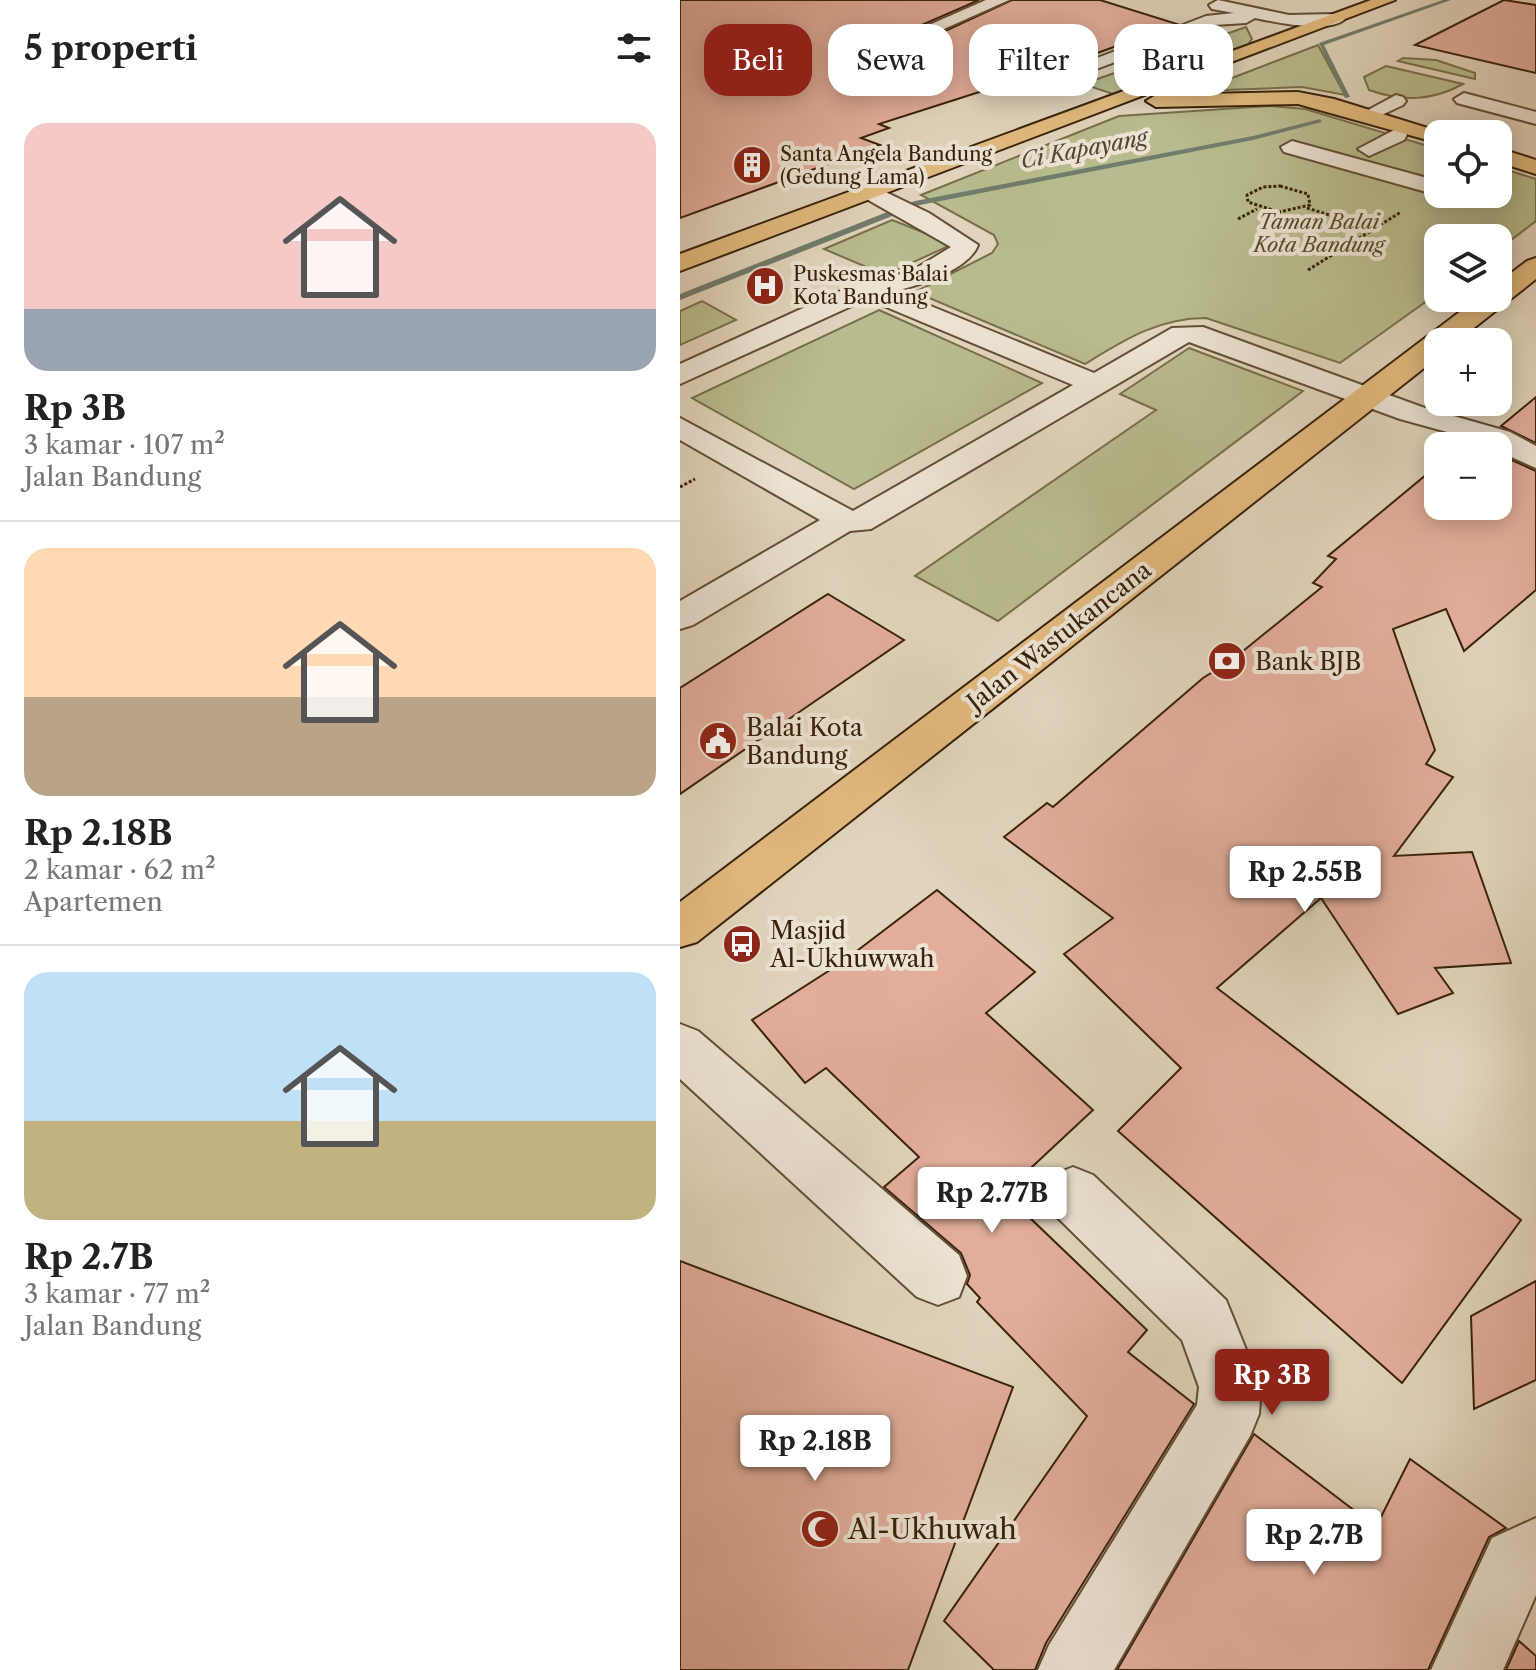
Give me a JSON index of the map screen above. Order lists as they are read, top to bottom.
{
  "streets": {
    "main road": ["Jalan Wastukancana"]
  },
  "water": ["Ci Kapayang"],
  "parks": ["Taman Balai Kota Bandung"],
  "places": {
    "building": ["Santa Angela Bandung (Gedung Lama)"],
    "hospital": ["Puskesmas Balai Kota Bandung"],
    "bank": ["Bank BJB"],
    "public building": ["Balai Kota Bandung"],
    "bus stop": ["Masjid Al-Ukhuwwah"],
    "mosque": ["Al-Ukhuwah"]
  },
  "page": {
    "heading": "5 properti",
    "chip": [
      "Beli",
      "Sewa",
      "Filter",
      "Baru"
    ],
    "list": [
      {
        "name": "Rp 3B",
        "note": "3 kamar · 107 m² · Jalan Bandung"
      },
      {
        "name": "Rp 2.18B",
        "note": "2 kamar · 62 m² · Apartemen"
      },
      {
        "name": "Rp 2.7B",
        "note": "3 kamar · 77 m² · Jalan Bandung"
      }
    ],
    "map_buttons": ["+", "−"],
    "price": [
      "Rp 2.55B",
      "Rp 2.77B",
      "Rp 3B",
      "Rp 2.18B",
      "Rp 2.7B"
    ]
  }
}
